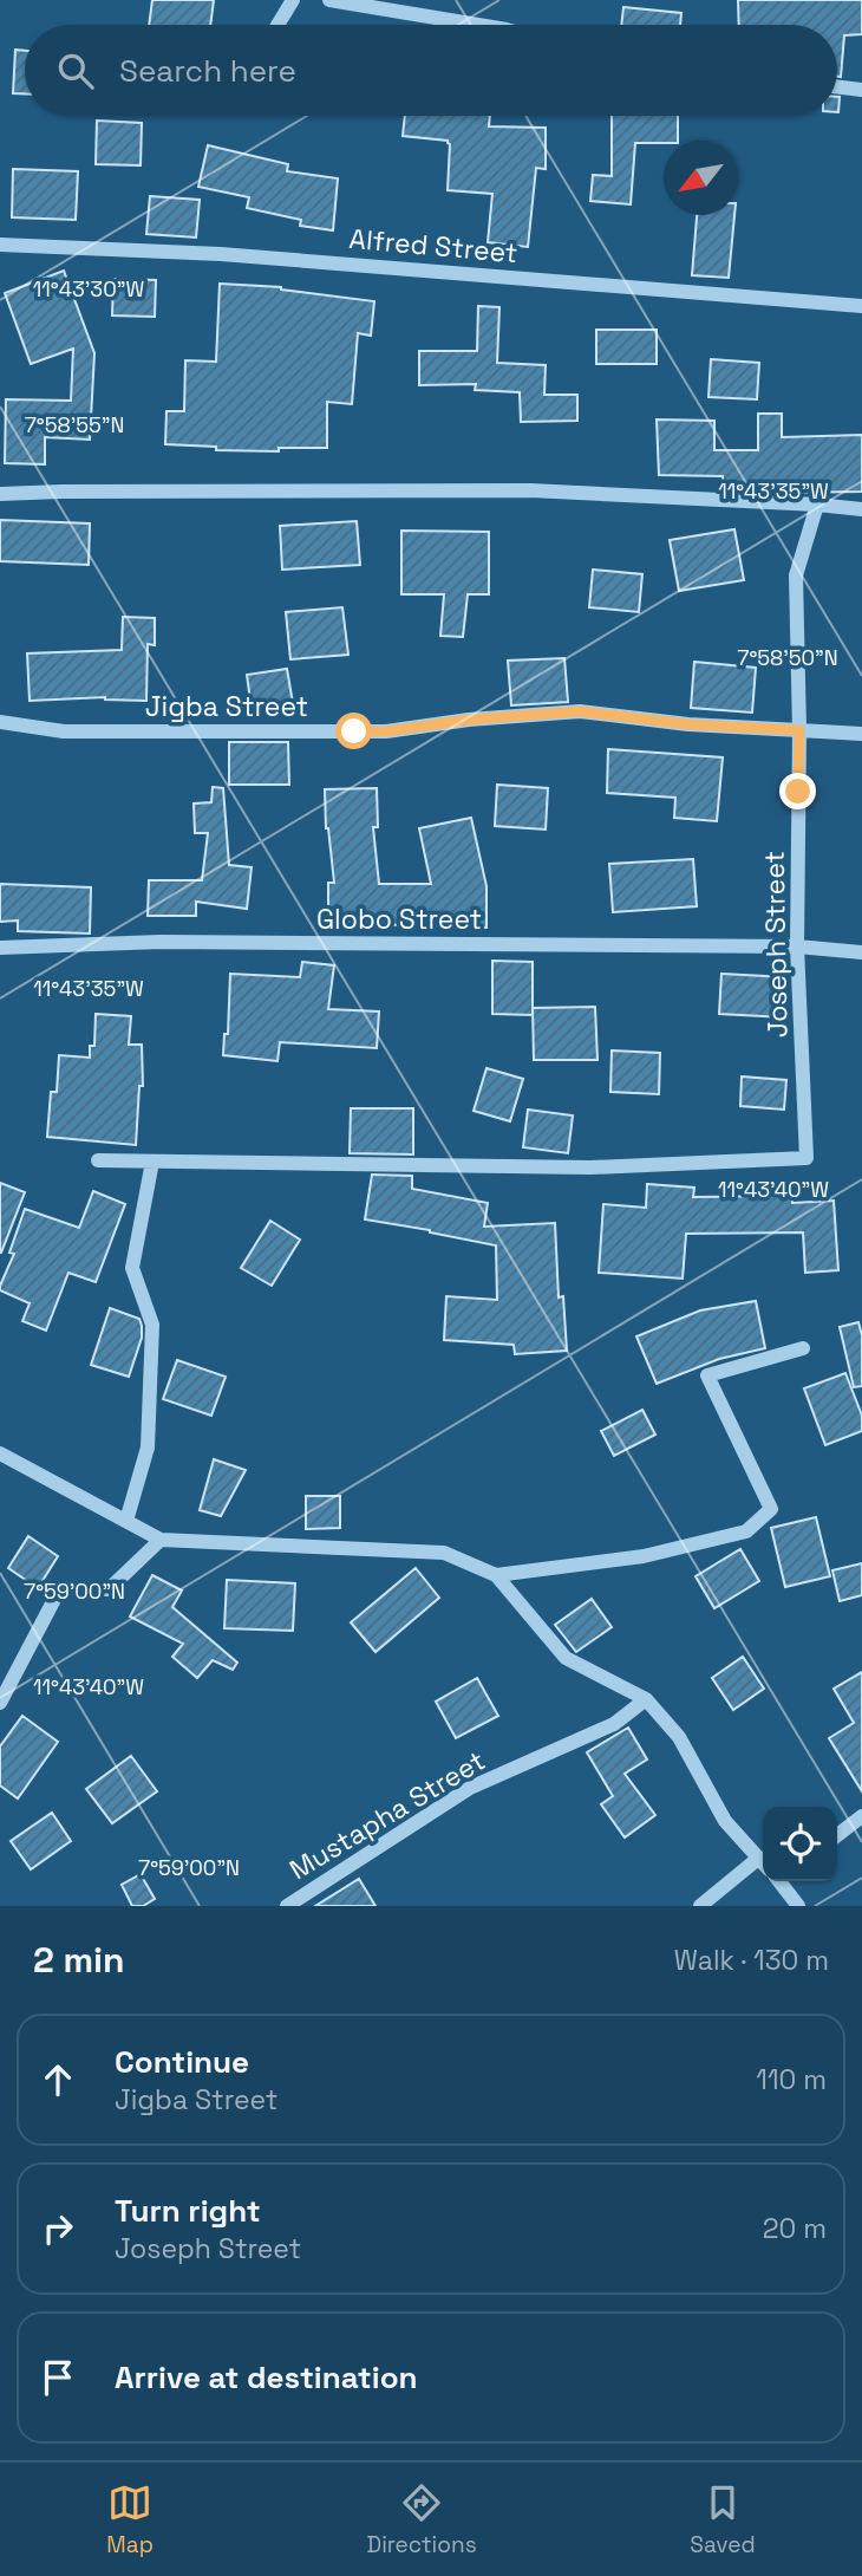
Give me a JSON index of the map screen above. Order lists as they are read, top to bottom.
{
  "streets": {
    "street": [
      "Alfred Street",
      "Jigba Street",
      "Globo Street",
      "Joseph Street",
      "Mustapha Street"
    ]
  },
  "crossings": [
    ["Jigba Street", "Joseph Street"],
    ["Globo Street", "Joseph Street"]
  ],
  "north": "bottom left",
  "page": {
    "search": "Search here",
    "heading": ["2 min", "Walk · 130 m"],
    "list": [
      ["Continue", "Jigba Street", "110 m"],
      ["Turn right", "Joseph Street", "20 m"],
      "Arrive at destination"
    ],
    "nav": ["Map", "Directions", "Saved"]
  },
  "coordinates": [
    "11°43'30\"W",
    "7°58'55\"N",
    "11°43'35\"W",
    "7°58'50\"N",
    "11°43'40\"W",
    "7°59'00\"N"
  ]
}
